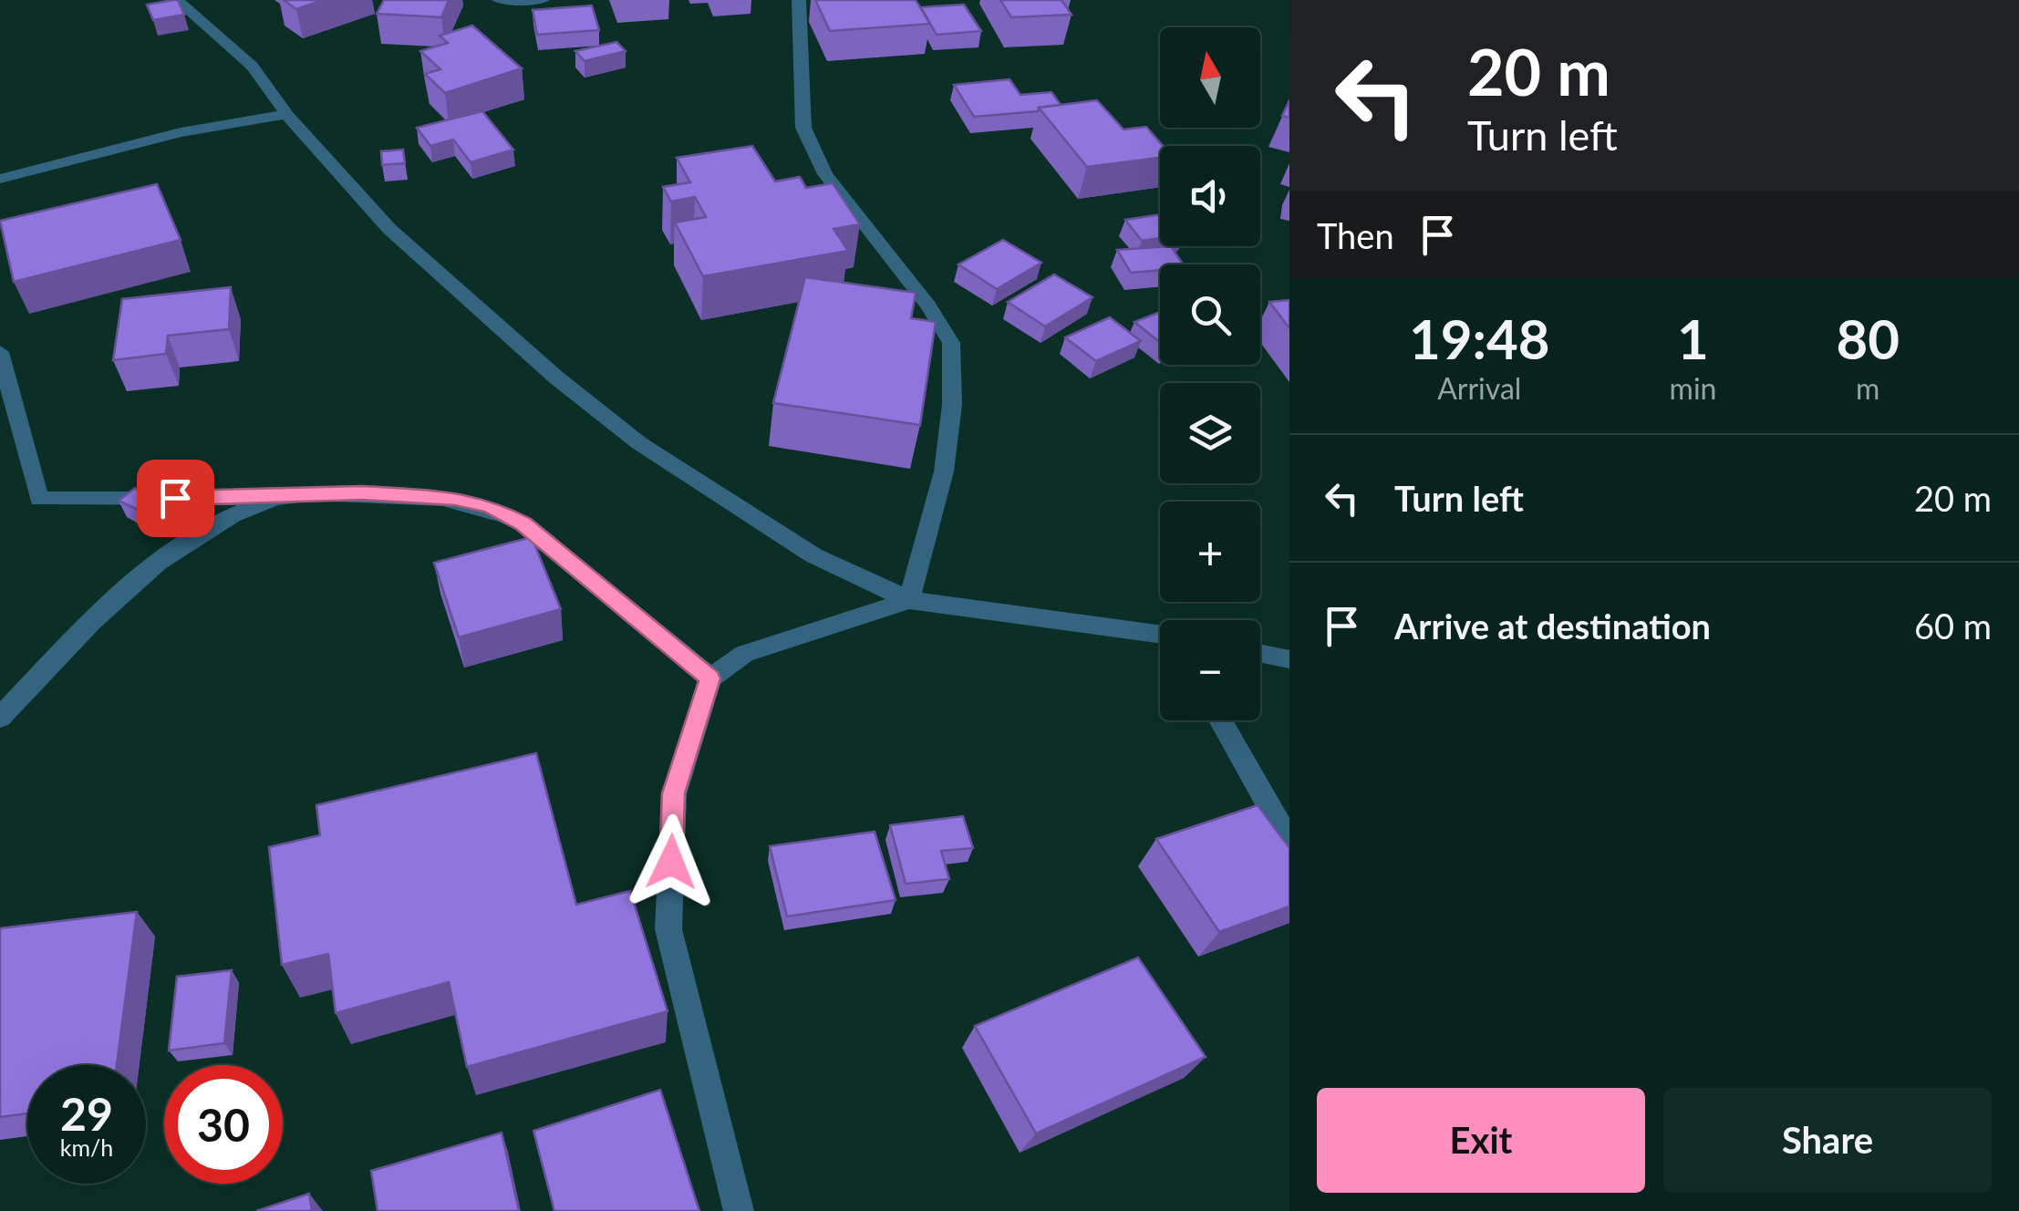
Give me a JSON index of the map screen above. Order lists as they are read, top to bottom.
{
  "north": "top",
  "page": {
    "turn": ["20 m", "Turn left"],
    "map_buttons": ["+", "−"],
    "then": "Then",
    "eta": [
      "19:48",
      "Arrival",
      "1",
      "min",
      "80",
      "m"
    ],
    "list": [
      {
        "name": "Turn left",
        "value": "20 m"
      },
      {
        "name": "Arrive at destination",
        "value": "60 m"
      }
    ],
    "speed": "29 km/h",
    "limit": "30",
    "buttons": ["Exit", "Share"]
  }
}
